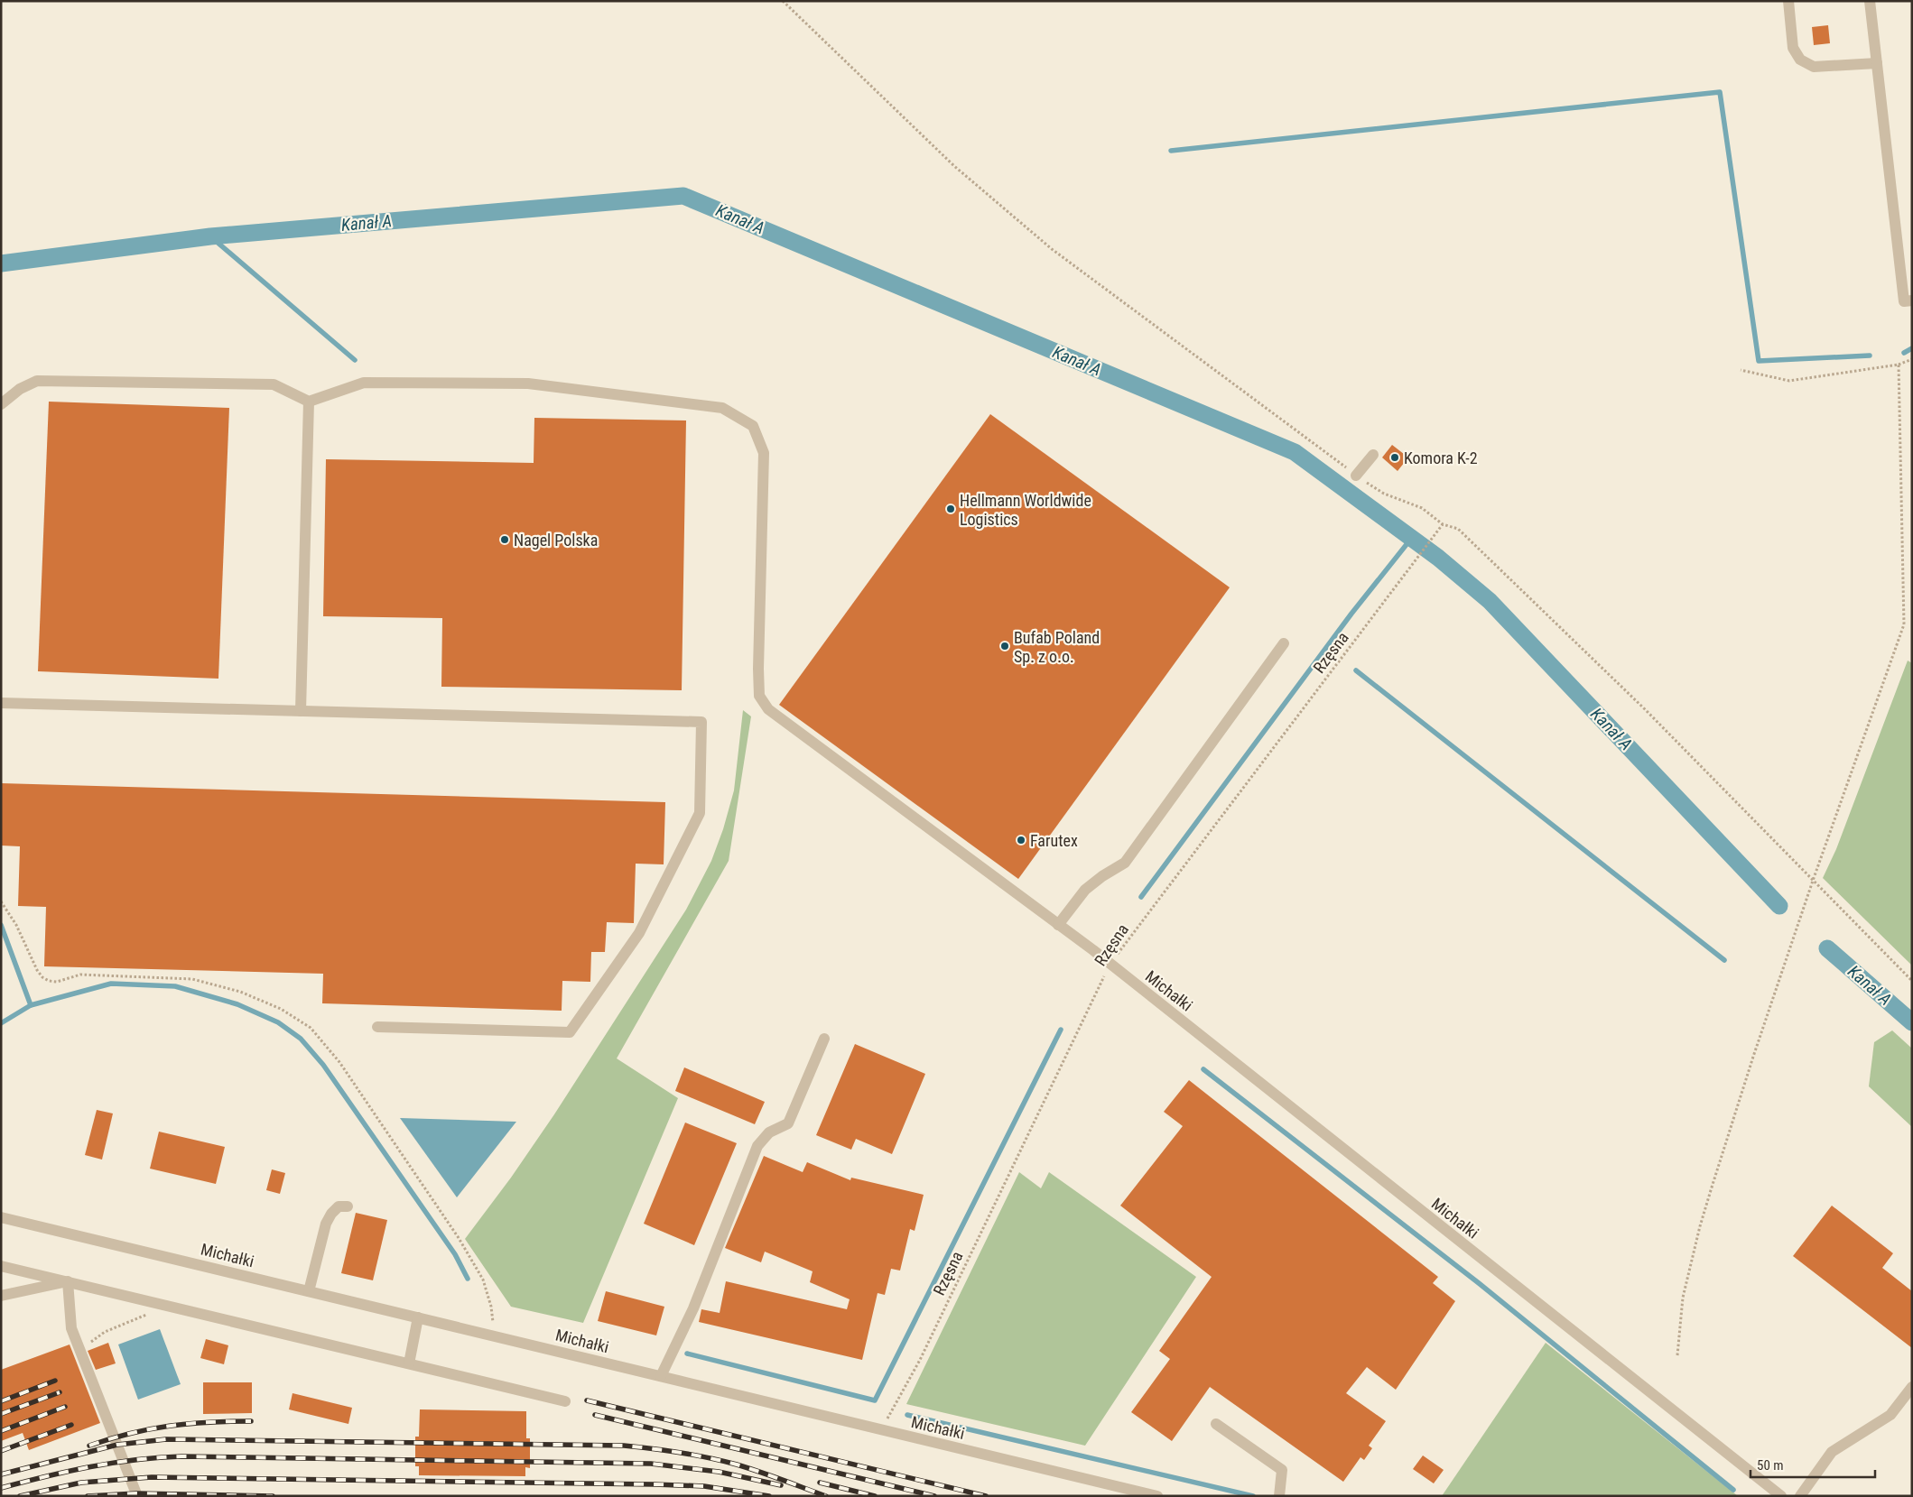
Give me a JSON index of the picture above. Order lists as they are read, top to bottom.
{
  "streets": {
    "street": ["Michałki"],
    "path": ["Rzęsna"]
  },
  "crossings": [
    ["Rzęsna", "Michałki"]
  ],
  "water": ["Kanał A"],
  "places": [
    "Komora K-2",
    "Hellmann Worldwide Logistics",
    "Nagel Polska",
    "Bufab Poland Sp. z o.o.",
    "Farutex"
  ],
  "scale_bar": "50 m"
}
